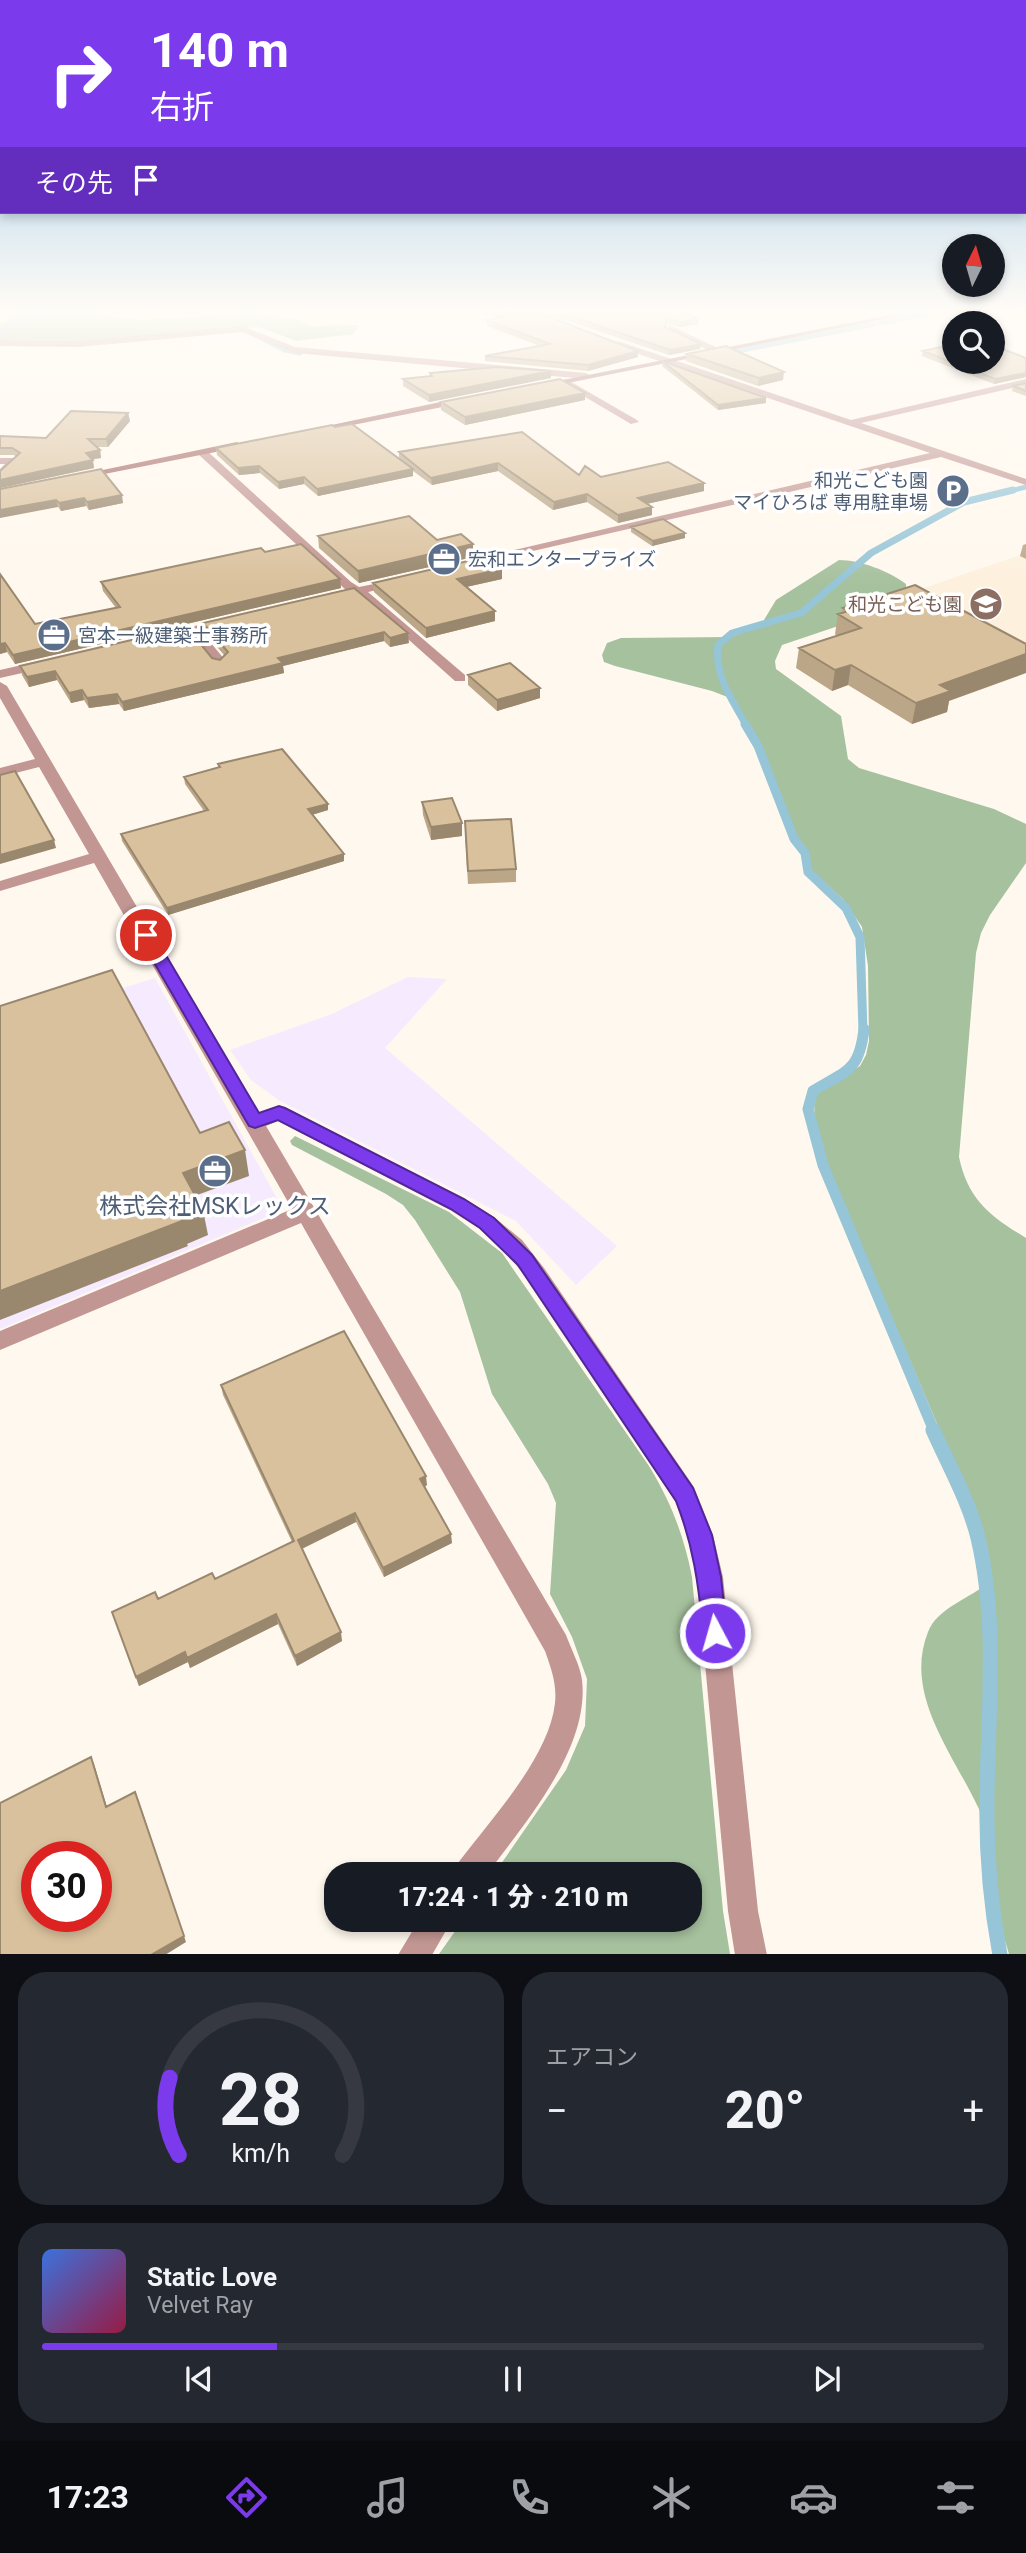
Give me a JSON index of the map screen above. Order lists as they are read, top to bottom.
{
  "places": {
    "parking": ["和光こども園 マイひろば 専用駐車場"],
    "office": ["宏和エンタープライズ", "宮本一級建築士事務所", "株式会社MSKレックス"],
    "school or university": ["和光こども園"]
  },
  "north": "top",
  "page": {
    "turn": ["140 m", "右折"],
    "then": "その先",
    "limit": "30",
    "trip": "17:24 · 1 分 · 210 m",
    "tile": "エアコン",
    "heat": ["−", "20°", "+"],
    "song": ["Static Love", "Velvet Ray"],
    "tabs": "17:23",
    "gauge": ["28", "km/h"]
  }
}
